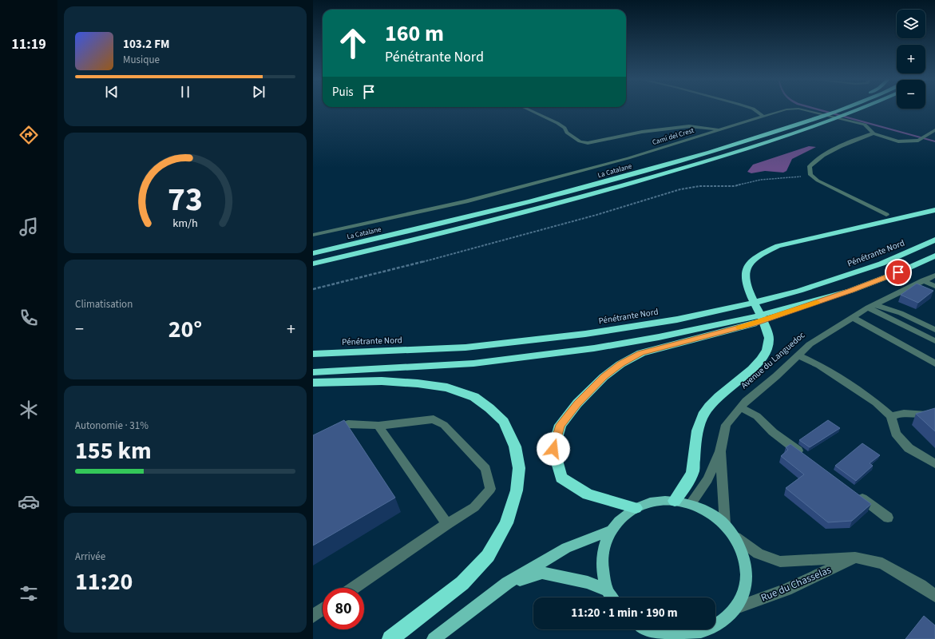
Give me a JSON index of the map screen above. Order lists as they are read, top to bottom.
{
  "streets": {
    "highway": ["La Catalane", "Pénétrante Nord"],
    "street": ["Camí del Crest", "Avenue du Languedoc", "Rue du Chasselas"]
  },
  "page": {
    "tabs": "11:19",
    "map_buttons": ["+", "−"],
    "turn": ["160 m", "Pénétrante Nord"],
    "song": ["103.2 FM", "Musique"],
    "then": "Puis",
    "tile": [
      "Climatisation",
      ["Autonomie · 31%", "155 km"],
      ["Arrivée", "11:20"]
    ],
    "heat": ["−", "20°", "+"],
    "limit": "80",
    "trip": "11:20 · 1 min · 190 m",
    "gauge": ["73", "km/h"]
  }
}
